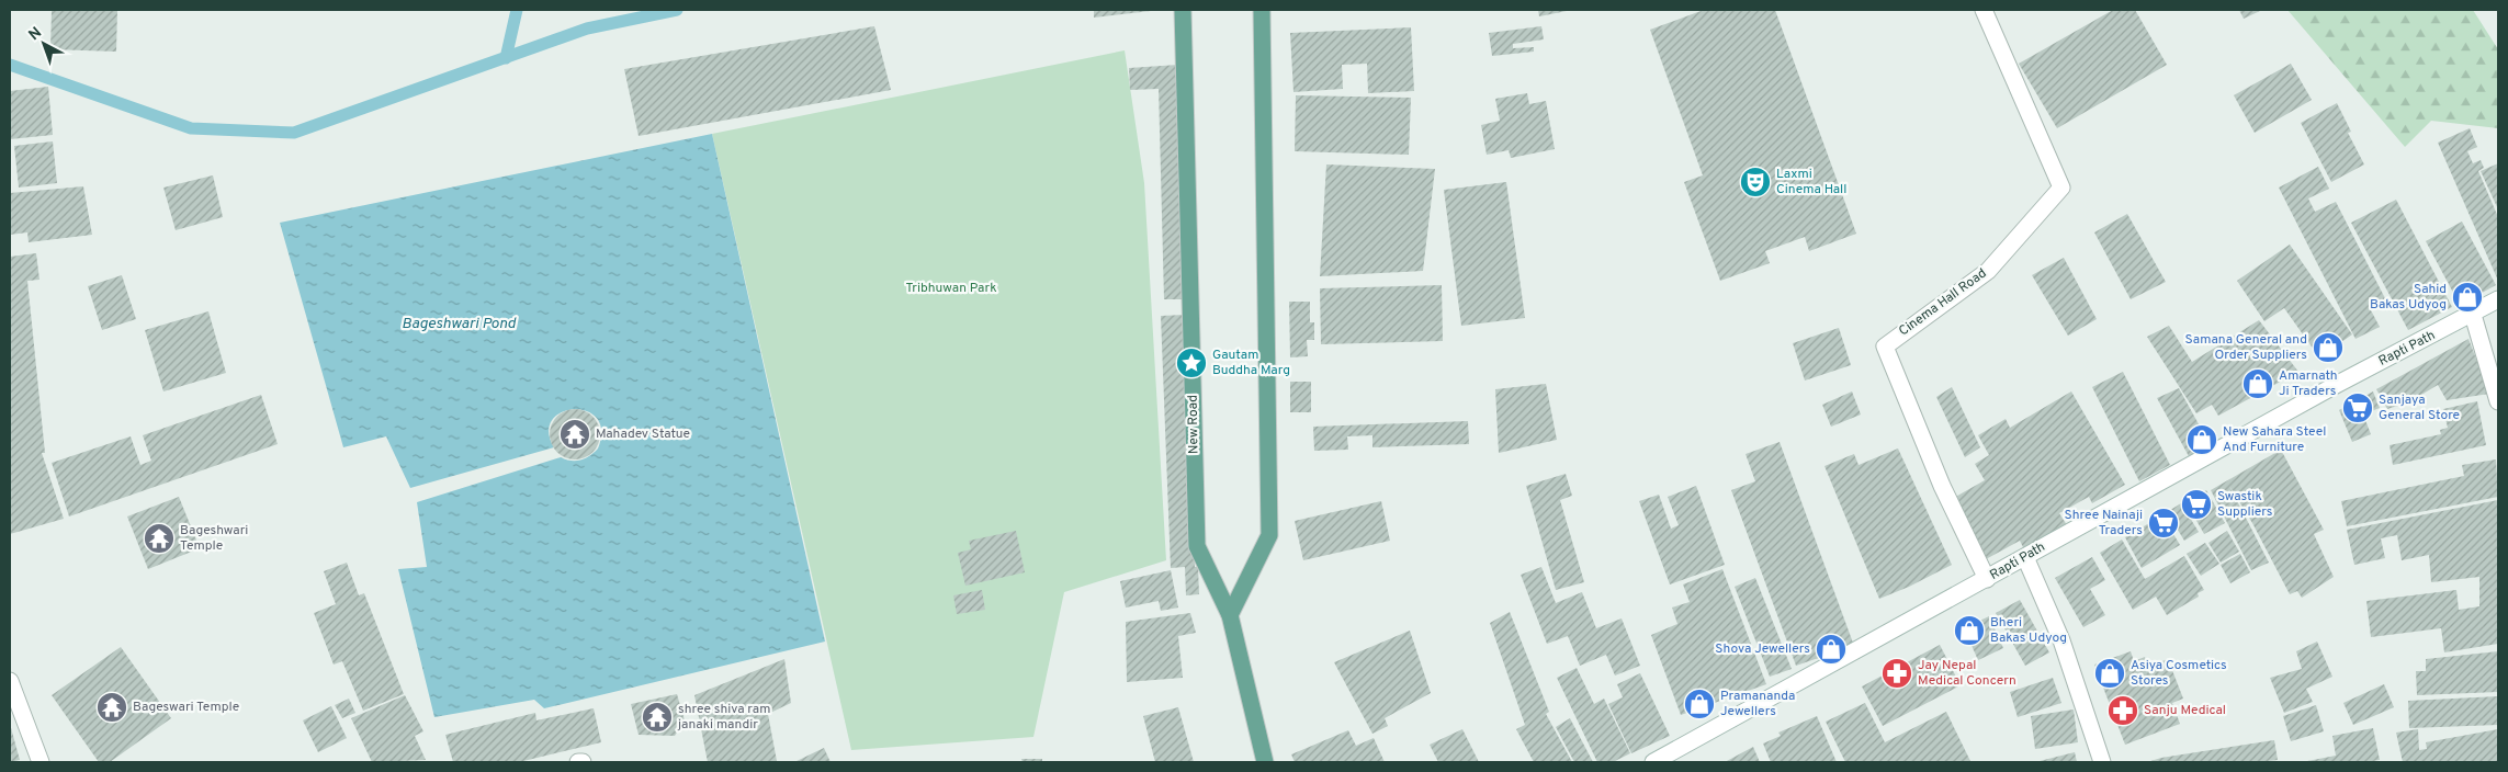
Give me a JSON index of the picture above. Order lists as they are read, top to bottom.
{
  "streets": {
    "main road": ["New Road"],
    "street": ["Cinema Hall Road", "Rapti Path"]
  },
  "crossings": [
    ["Cinema Hall Road", "Rapti Path"]
  ],
  "water": ["Bageshwari Pond"],
  "parks": ["Tribhuwan Park"],
  "places": {
    "theatre": ["Laxmi Cinema Hall"],
    "shop": [
      "Sahid Bakas Udyog",
      "Samana General and Order Suppliers",
      "Amarnath Ji Traders",
      "New Sahara Steel And Furniture",
      "Bheri Bakas Udyog",
      "Shova Jewellers",
      "Asiya Cosmetics Stores",
      "Pramananda Jewellers"
    ],
    "place": ["Gautam Buddha Marg"],
    "supermarket": ["Sanjaya General Store", "Swastik Suppliers", "Shree Nainaji Traders"],
    "temple": [
      "Mahadev Statue",
      "Bageshwari Temple",
      "Bageswari Temple",
      "shree shiva ram janaki mandir"
    ],
    "pharmacy": ["Jay Nepal Medical Concern", "Sanju Medical"]
  },
  "north": "top left"
}
